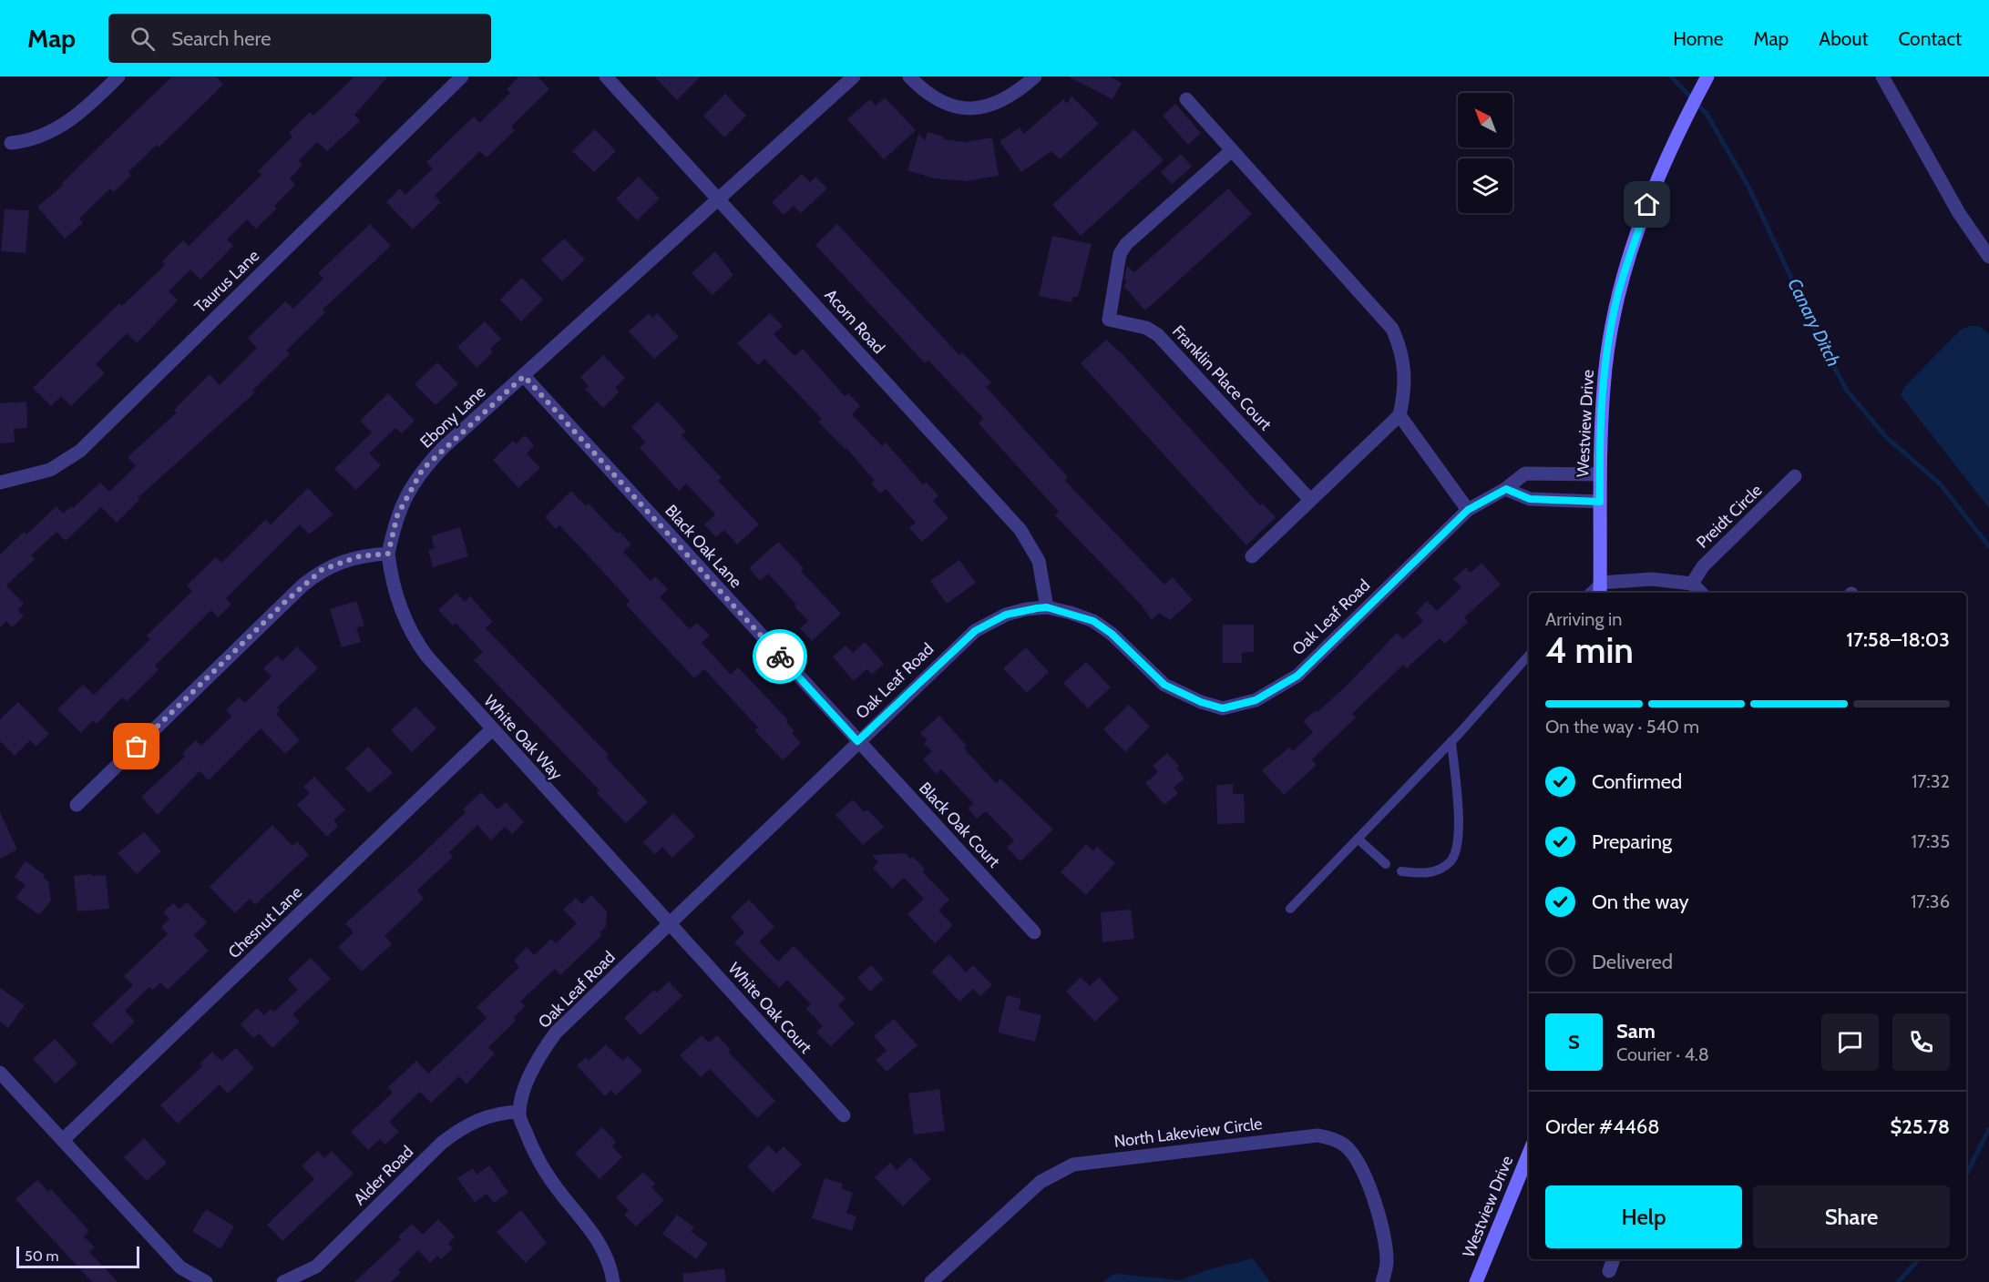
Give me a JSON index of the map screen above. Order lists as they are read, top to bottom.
{
  "streets": {
    "street": [
      "Taurus Lane",
      "Acorn Road",
      "Franklin Place Court",
      "Ebony Lane",
      "Westview Drive",
      "Preidt Circle",
      "Black Oak Lane",
      "Oak Leaf Road",
      "White Oak Way",
      "Black Oak Court",
      "Chesnut Lane",
      "White Oak Court",
      "North Lakeview Circle",
      "Alder Road"
    ]
  },
  "crossings": [
    ["Acorn Road", "Ebony Lane"],
    ["Acorn Road", "Oak Leaf Road"],
    ["Ebony Lane", "Black Oak Lane"],
    ["Ebony Lane", "White Oak Way"],
    ["Westview Drive", "Oak Leaf Road"],
    ["Black Oak Lane", "Oak Leaf Road"],
    ["Black Oak Lane", "Black Oak Court"],
    ["Oak Leaf Road", "White Oak Way"],
    ["Oak Leaf Road", "Black Oak Court"],
    ["Oak Leaf Road", "White Oak Court"],
    ["Oak Leaf Road", "Alder Road"],
    ["White Oak Way", "Chesnut Lane"],
    ["White Oak Way", "White Oak Court"]
  ],
  "water": ["Canary Ditch"],
  "scale_bar": "50 m",
  "north": "top left",
  "page": {
    "header": "Map",
    "search": "Search here",
    "nav": [
      "Home",
      "Map",
      "About",
      "Contact"
    ],
    "heading": ["4 min", "Arriving in", "17:58–18:03"],
    "panel": [
      "Sam",
      "Courier · 4.8",
      "Order #4468",
      "$25.78"
    ],
    "bar": "On the way · 540 m",
    "list": [
      ["Confirmed", "17:32"],
      ["Preparing", "17:35"],
      ["On the way", "17:36"],
      "Delivered"
    ],
    "round": "S",
    "buttons": ["Help", "Share"],
    "scale": "50 m"
  }
}
